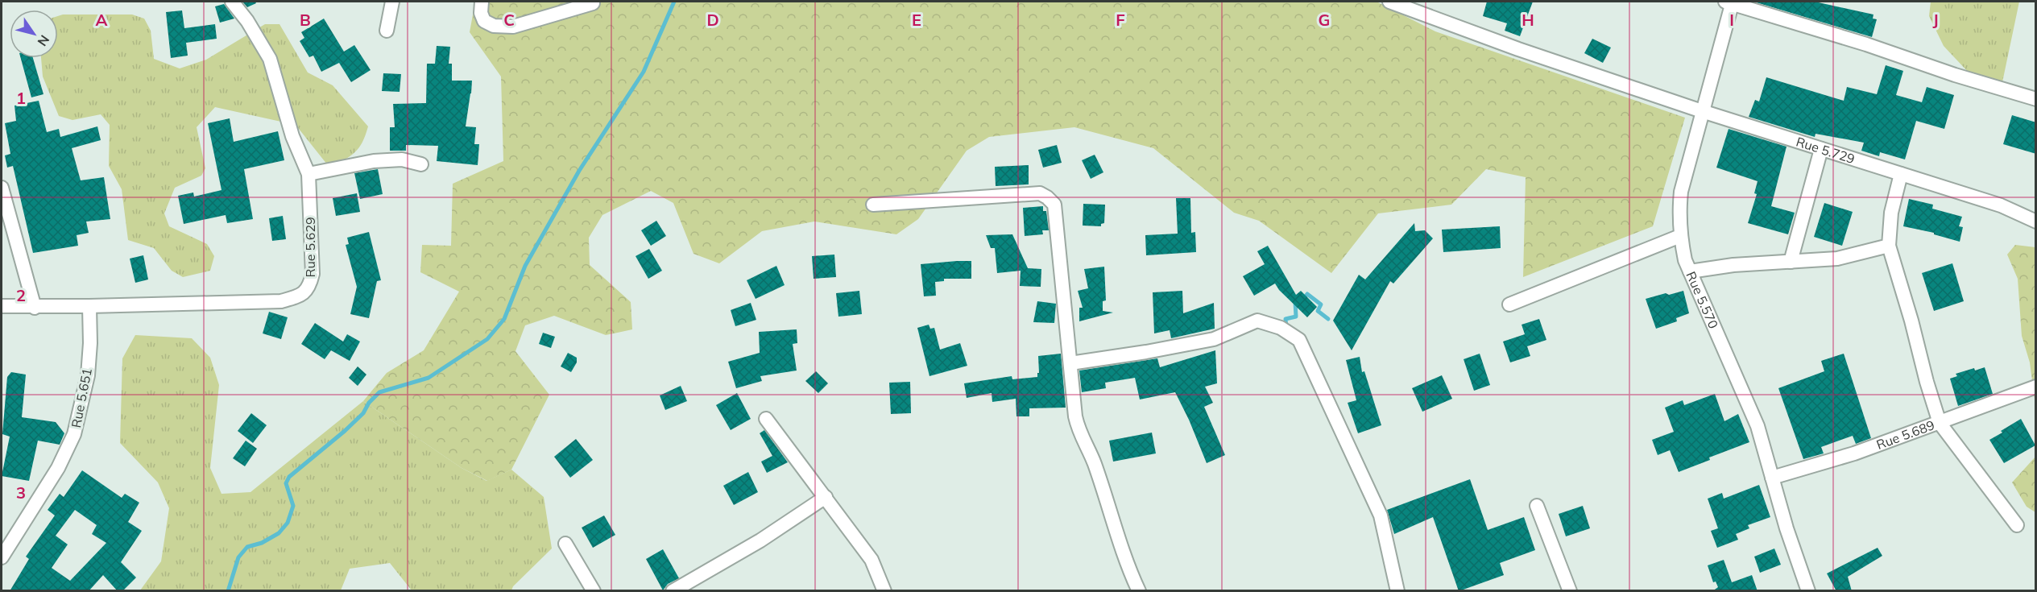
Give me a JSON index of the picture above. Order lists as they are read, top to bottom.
{
  "streets": {
    "street": [
      "Rue 5.729",
      "Rue 5.629",
      "Rue 5.570",
      "Rue 5.651",
      "Rue 5.689"
    ]
  },
  "crossings": [
    ["Rue 5.729", "Rue 5.570"],
    ["Rue 5.629", "Rue 5.651"],
    ["Rue 5.570", "Rue 5.689"]
  ],
  "north": "bottom right",
  "grid": {
    "columns": [
      "A",
      "B",
      "C",
      "D",
      "E",
      "F",
      "G",
      "H",
      "I",
      "J"
    ],
    "rows": ["1", "2", "3"]
  }
}
